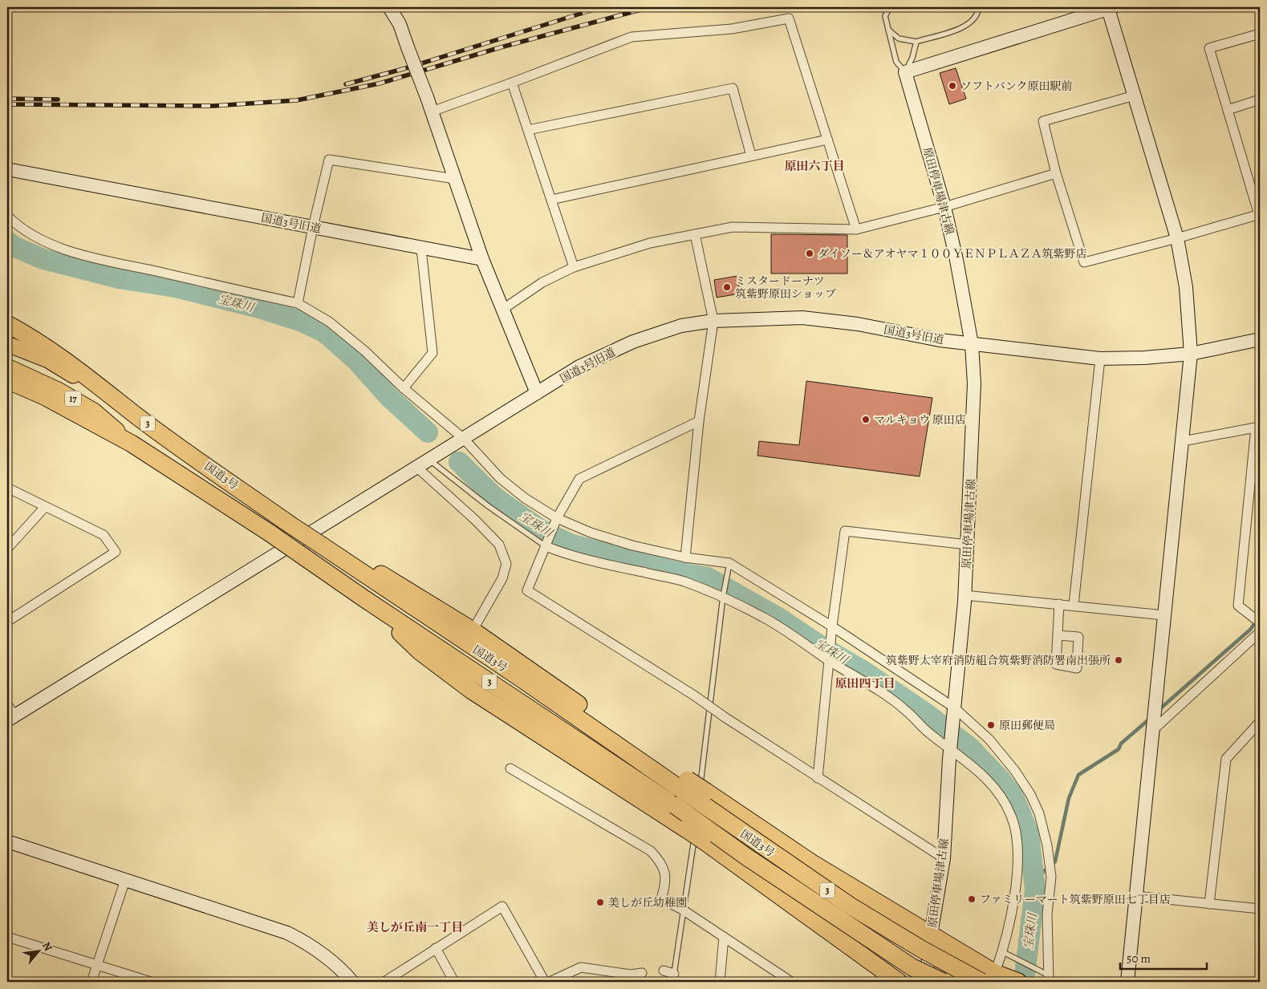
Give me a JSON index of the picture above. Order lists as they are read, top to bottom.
{
  "streets": {
    "highway": ["3", "国道3号"],
    "main road": ["17"],
    "street": ["原田停車場津古線", "国道3号旧道"]
  },
  "crossings": [
    ["原田停車場津古線", "国道3号旧道"],
    ["17", "国道3号"]
  ],
  "districts": ["原田六丁目", "原田四丁目", "美しが丘南一丁目"],
  "water": ["宝珠川"],
  "places": [
    "ソフトバンク原田駅前",
    "ダイソー＆アオヤマ１００ＹＥＮＰＬＡＺＡ筑紫野店",
    "ミスタードーナツ 筑紫野原田ショップ",
    "マルキョウ 原田店",
    "筑紫野太宰府消防組合筑紫野消防署南出張所",
    "原田郵便局",
    "ファミリーマート筑紫野原田七丁目店",
    "美しが丘幼稚園"
  ],
  "scale_bar": "50 m",
  "north": "top right"
}
